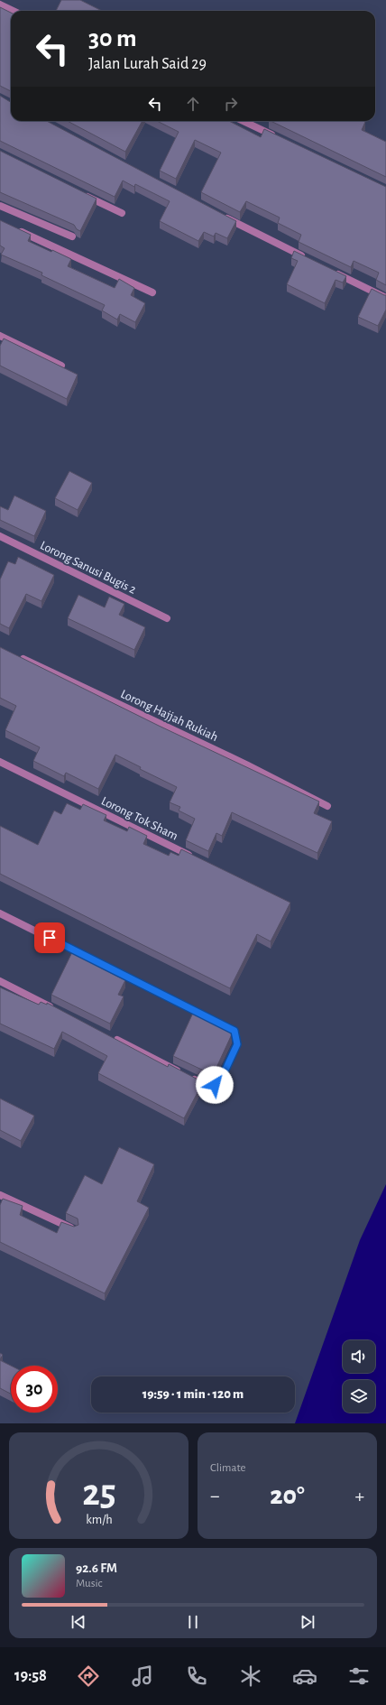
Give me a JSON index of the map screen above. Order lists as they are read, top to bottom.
{
  "streets": {
    "street": ["Lorong Sanusi Bugis 2", "Lorong Hajjah Rukiah", "Lorong Tok Sham"]
  },
  "page": {
    "turn": ["30 m", "Jalan Lurah Said 29"],
    "limit": "30",
    "trip": "19:59 · 1 min · 120 m",
    "tile": "Climate",
    "heat": ["−", "20°", "+"],
    "song": ["92.6 FM", "Music"],
    "tabs": "19:58",
    "gauge": ["25", "km/h"]
  }
}
